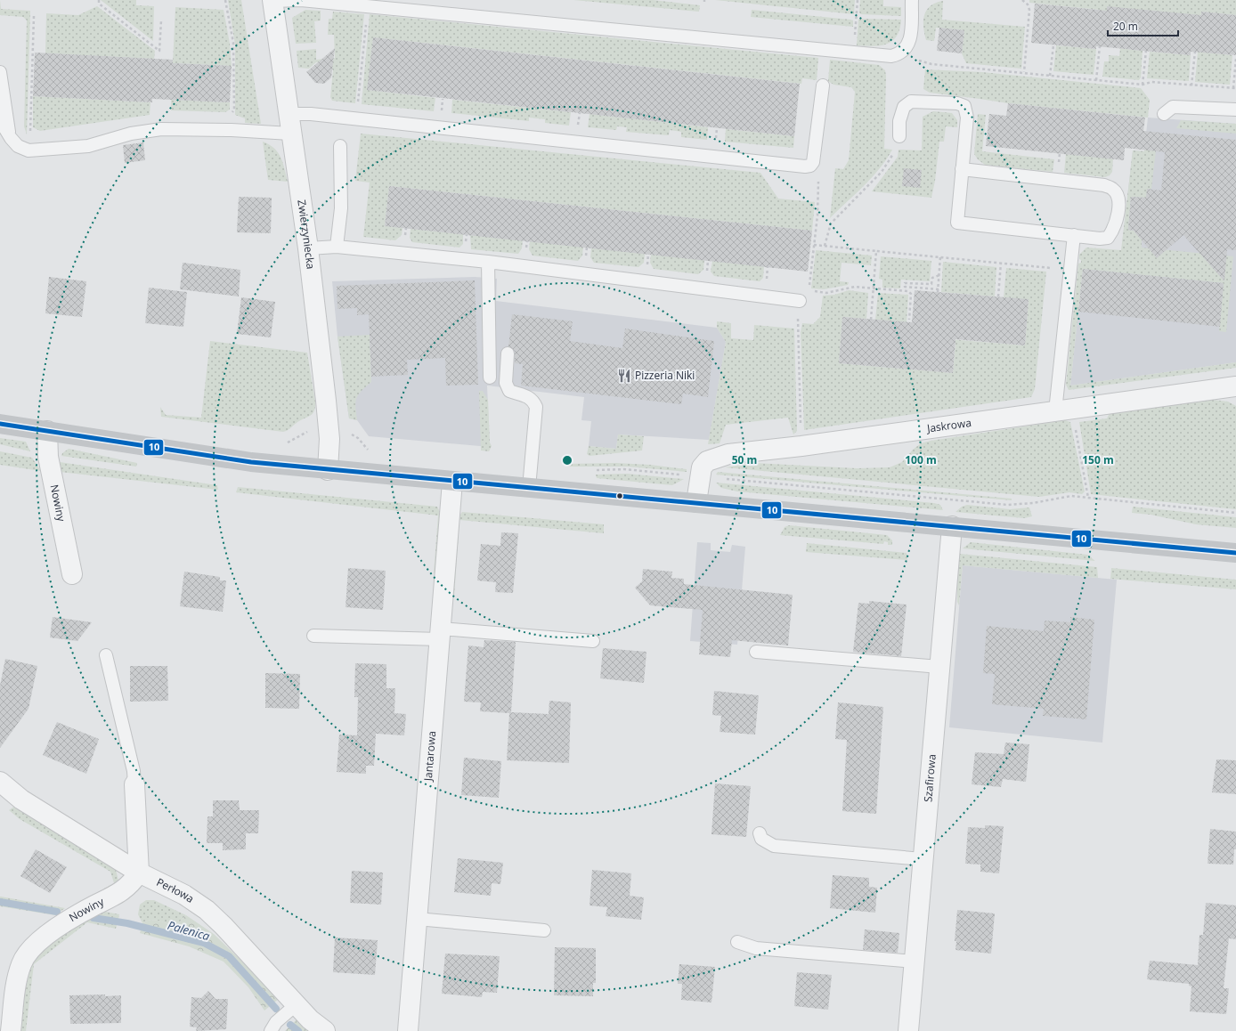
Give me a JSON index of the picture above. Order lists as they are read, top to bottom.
{
  "streets": {
    "street": [
      "Zwierzyniecka",
      "Jaskrowa",
      "Nowiny",
      "Jantarowa",
      "Szafirowa",
      "Perłowa"
    ]
  },
  "crossings": [
    ["Nowiny", "Perłowa"]
  ],
  "water": ["Palenica"],
  "places": {
    "restaurant": ["Pizzeria Niki"]
  },
  "lines": ["transit line 10"],
  "scale_bar": "20 m",
  "rings": ["50 m", "100 m", "150 m"]
}
